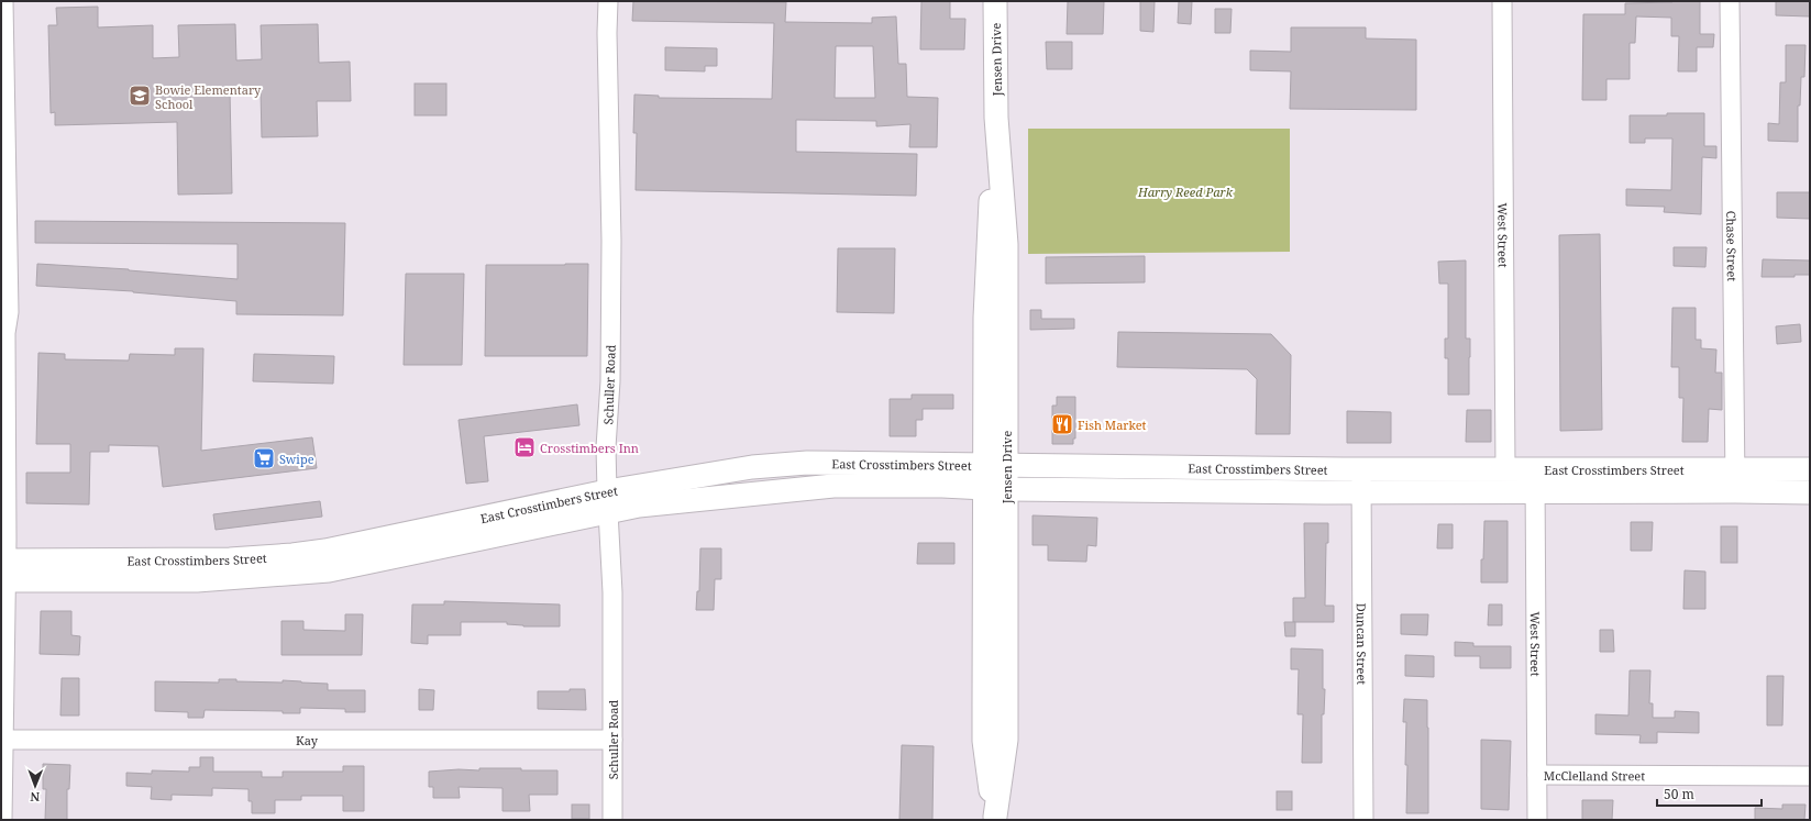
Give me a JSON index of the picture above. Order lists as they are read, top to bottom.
{
  "streets": {
    "main road": ["Jensen Drive", "East Crosstimbers Street"],
    "street": [
      "West Street",
      "Chase Street",
      "Schuller Road",
      "Duncan Street",
      "Kay",
      "McClelland Street"
    ]
  },
  "crossings": [
    ["Jensen Drive", "East Crosstimbers Street"],
    ["West Street", "East Crosstimbers Street"],
    ["West Street", "McClelland Street"],
    ["Chase Street", "East Crosstimbers Street"],
    ["Schuller Road", "East Crosstimbers Street"],
    ["Schuller Road", "Kay"],
    ["East Crosstimbers Street", "Duncan Street"]
  ],
  "parks": ["Harry Reed Park"],
  "places": {
    "school or university": ["Bowie Elementary School"],
    "restaurant": ["Fish Market"],
    "hotel": ["Crosstimbers Inn"],
    "supermarket": ["Swipe"]
  },
  "scale_bar": "50 m",
  "north": "bottom"
}
